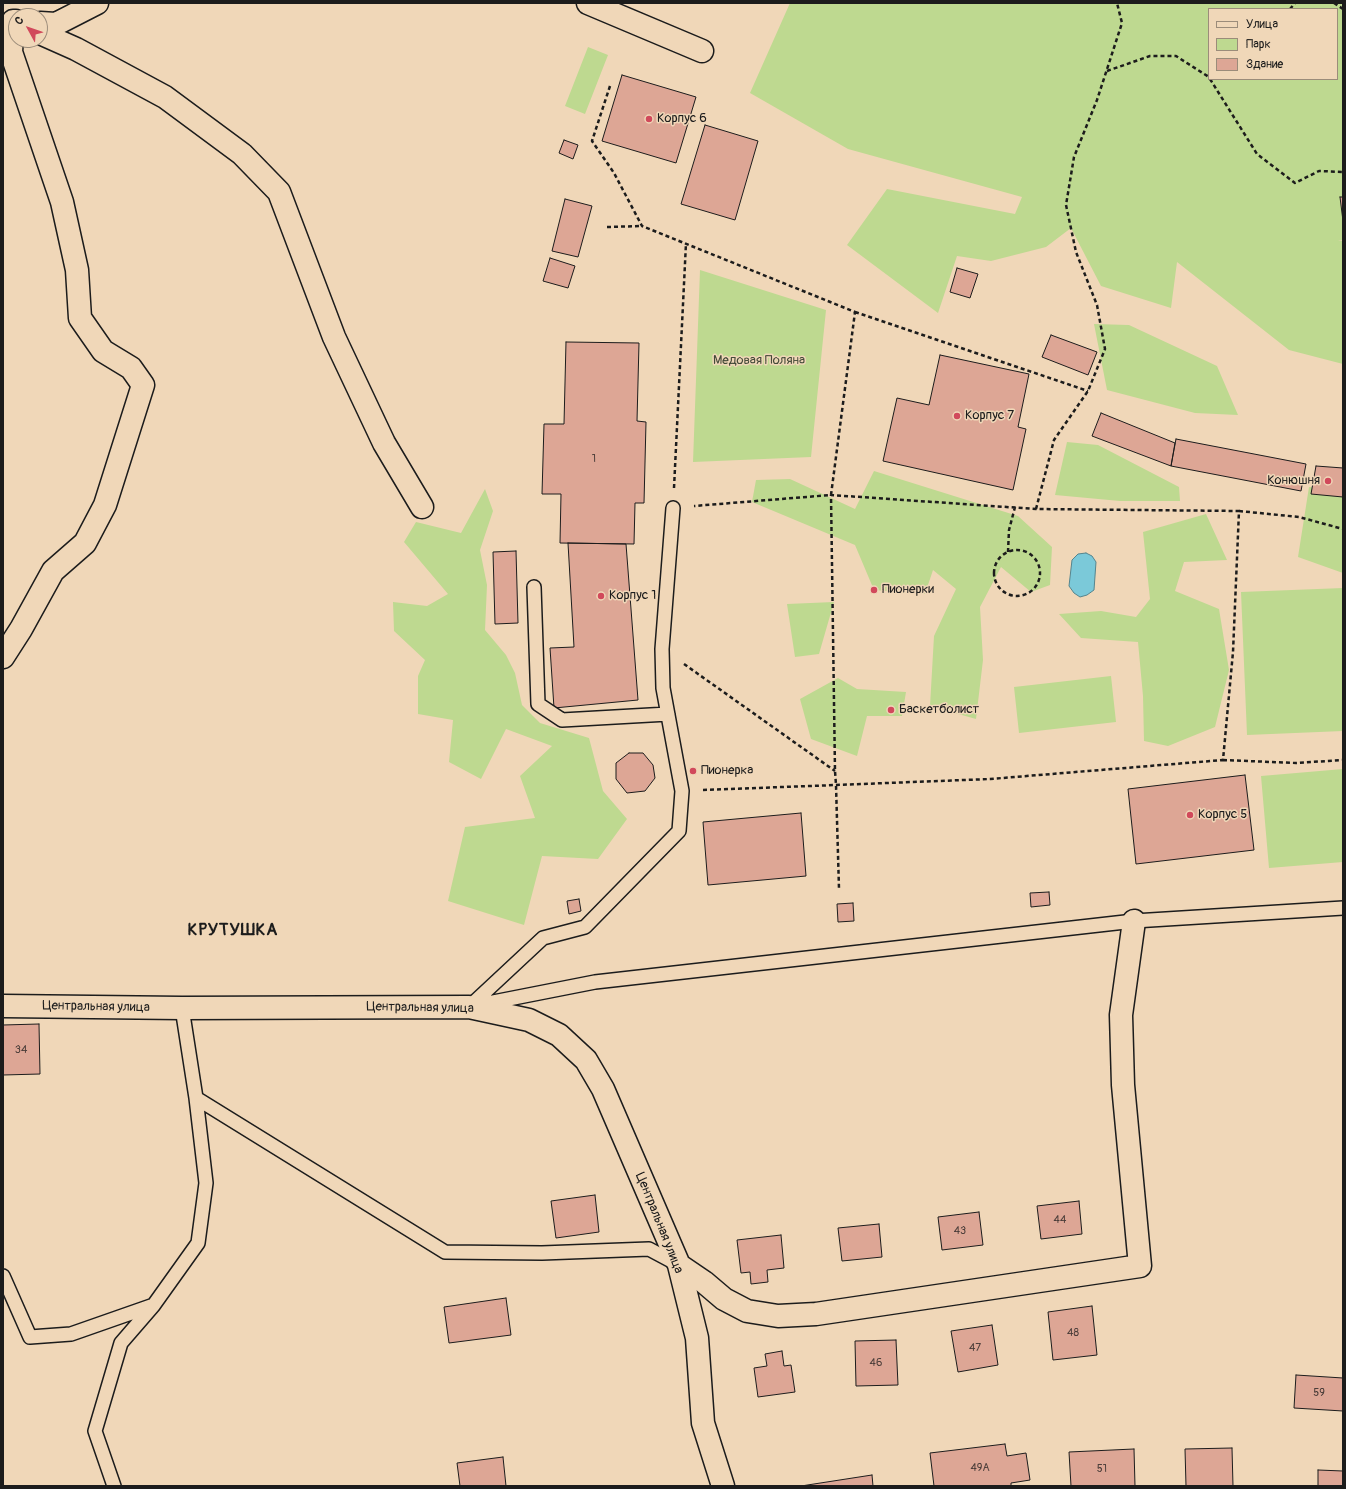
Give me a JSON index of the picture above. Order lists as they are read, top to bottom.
{
  "streets": {
    "street": ["Центральная улица"]
  },
  "districts": ["КРУТУШКА"],
  "parks": ["Медовая Поляна"],
  "places": [
    "Корпус 6",
    "Корпус 7",
    "Конюшня",
    "Пионерки",
    "Корпус 1",
    "Баскетболист",
    "Пионерка",
    "Корпус 5"
  ],
  "house_numbers": [
    "1",
    "34",
    "44",
    "43",
    "48",
    "47",
    "46",
    "59",
    "49А",
    "51"
  ],
  "legend": ["Улица", "Парк", "Здание"],
  "north": "top left"
}
